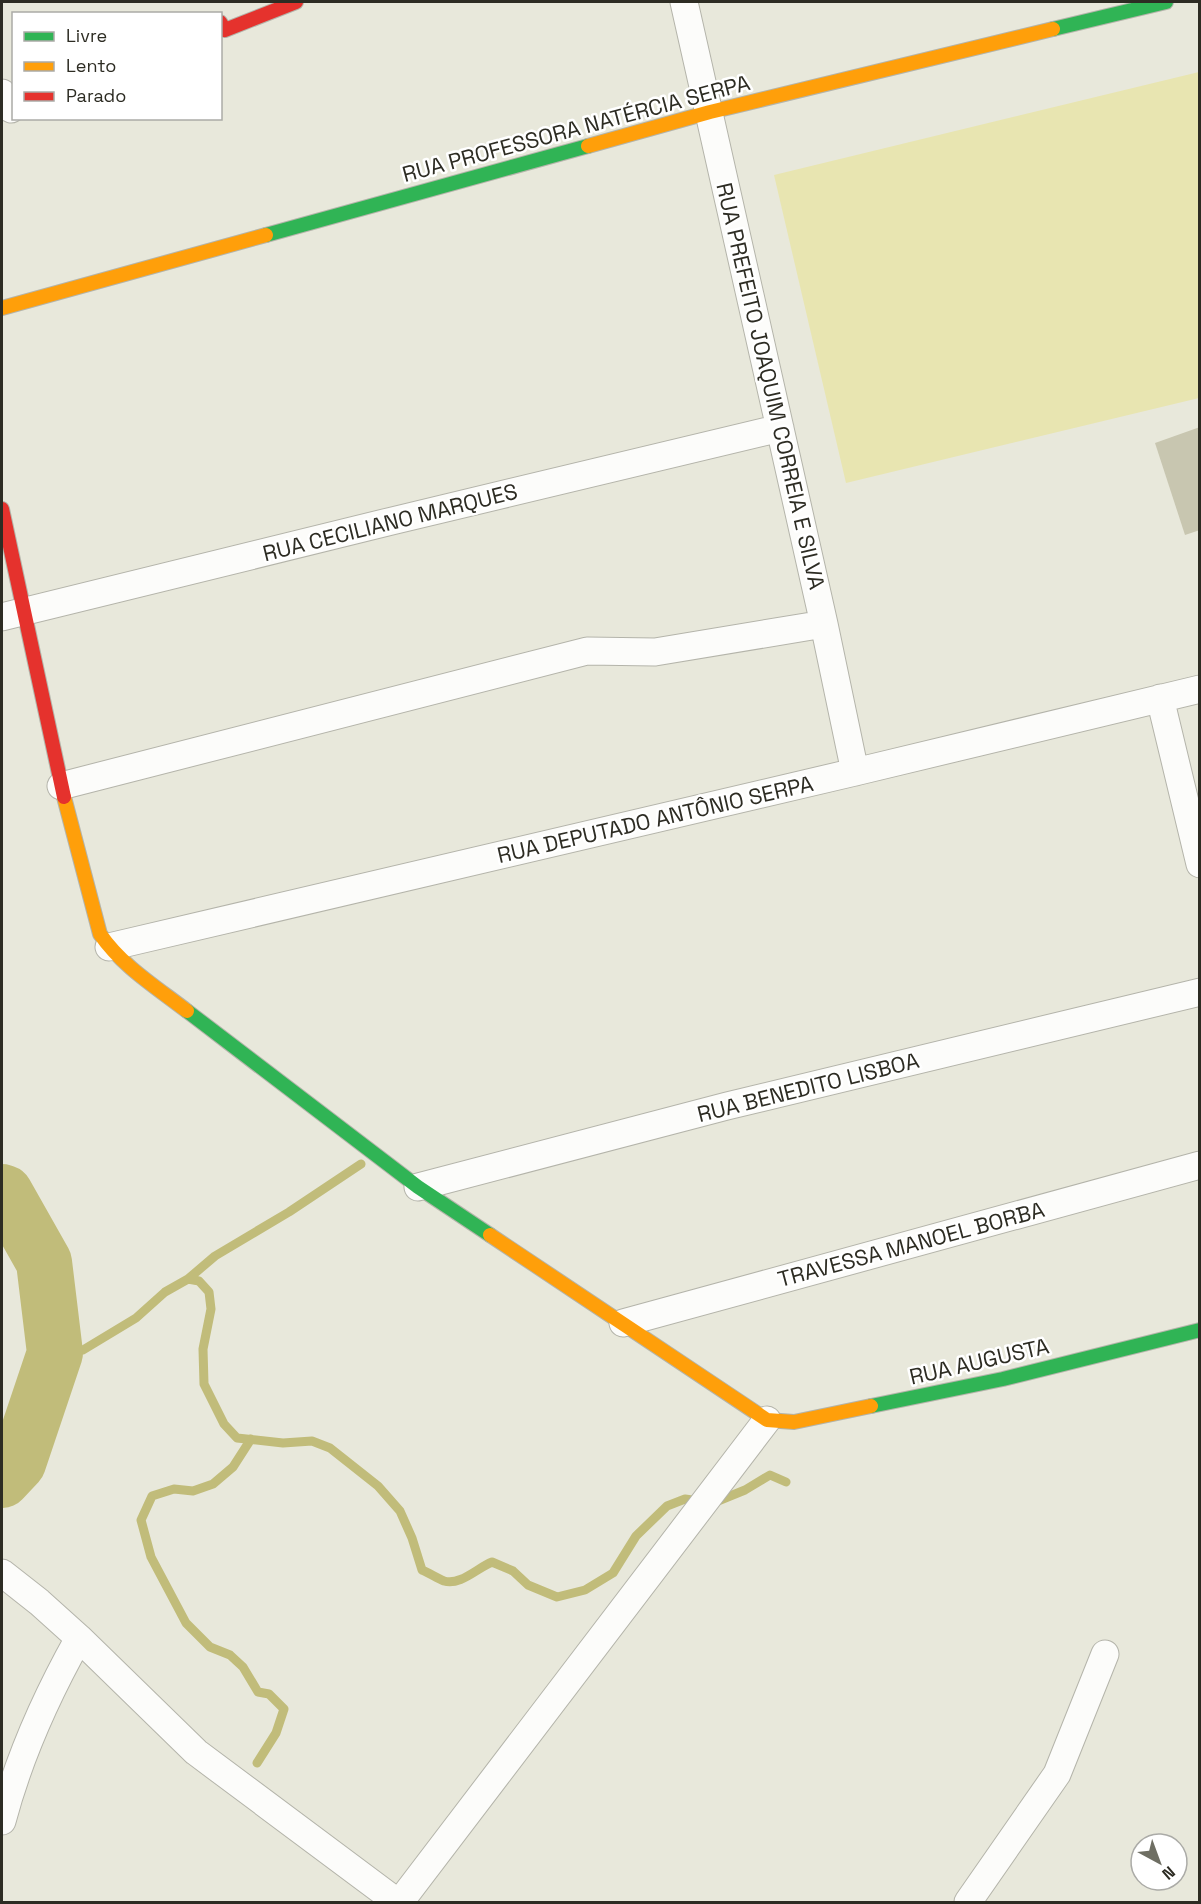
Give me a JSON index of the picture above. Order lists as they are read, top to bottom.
{
  "streets": {
    "street": [
      "RUA PROFESSORA NATÉRCIA SERPA",
      "RUA PREFEITO JOAQUIM CORREIA E SILVA",
      "RUA CECILIANO MARQUES",
      "RUA DEPUTADO ANTÔNIO SERPA",
      "RUA BENEDITO LISBOA",
      "TRAVESSA MANOEL BORBA",
      "RUA AUGUSTA"
    ]
  },
  "crossings": [
    ["RUA PROFESSORA NATÉRCIA SERPA", "RUA PREFEITO JOAQUIM CORREIA E SILVA"],
    ["RUA PREFEITO JOAQUIM CORREIA E SILVA", "RUA CECILIANO MARQUES"],
    ["RUA PREFEITO JOAQUIM CORREIA E SILVA", "RUA DEPUTADO ANTÔNIO SERPA"]
  ],
  "legend": ["Livre", "Lento", "Parado"],
  "north": "bottom right"
}
